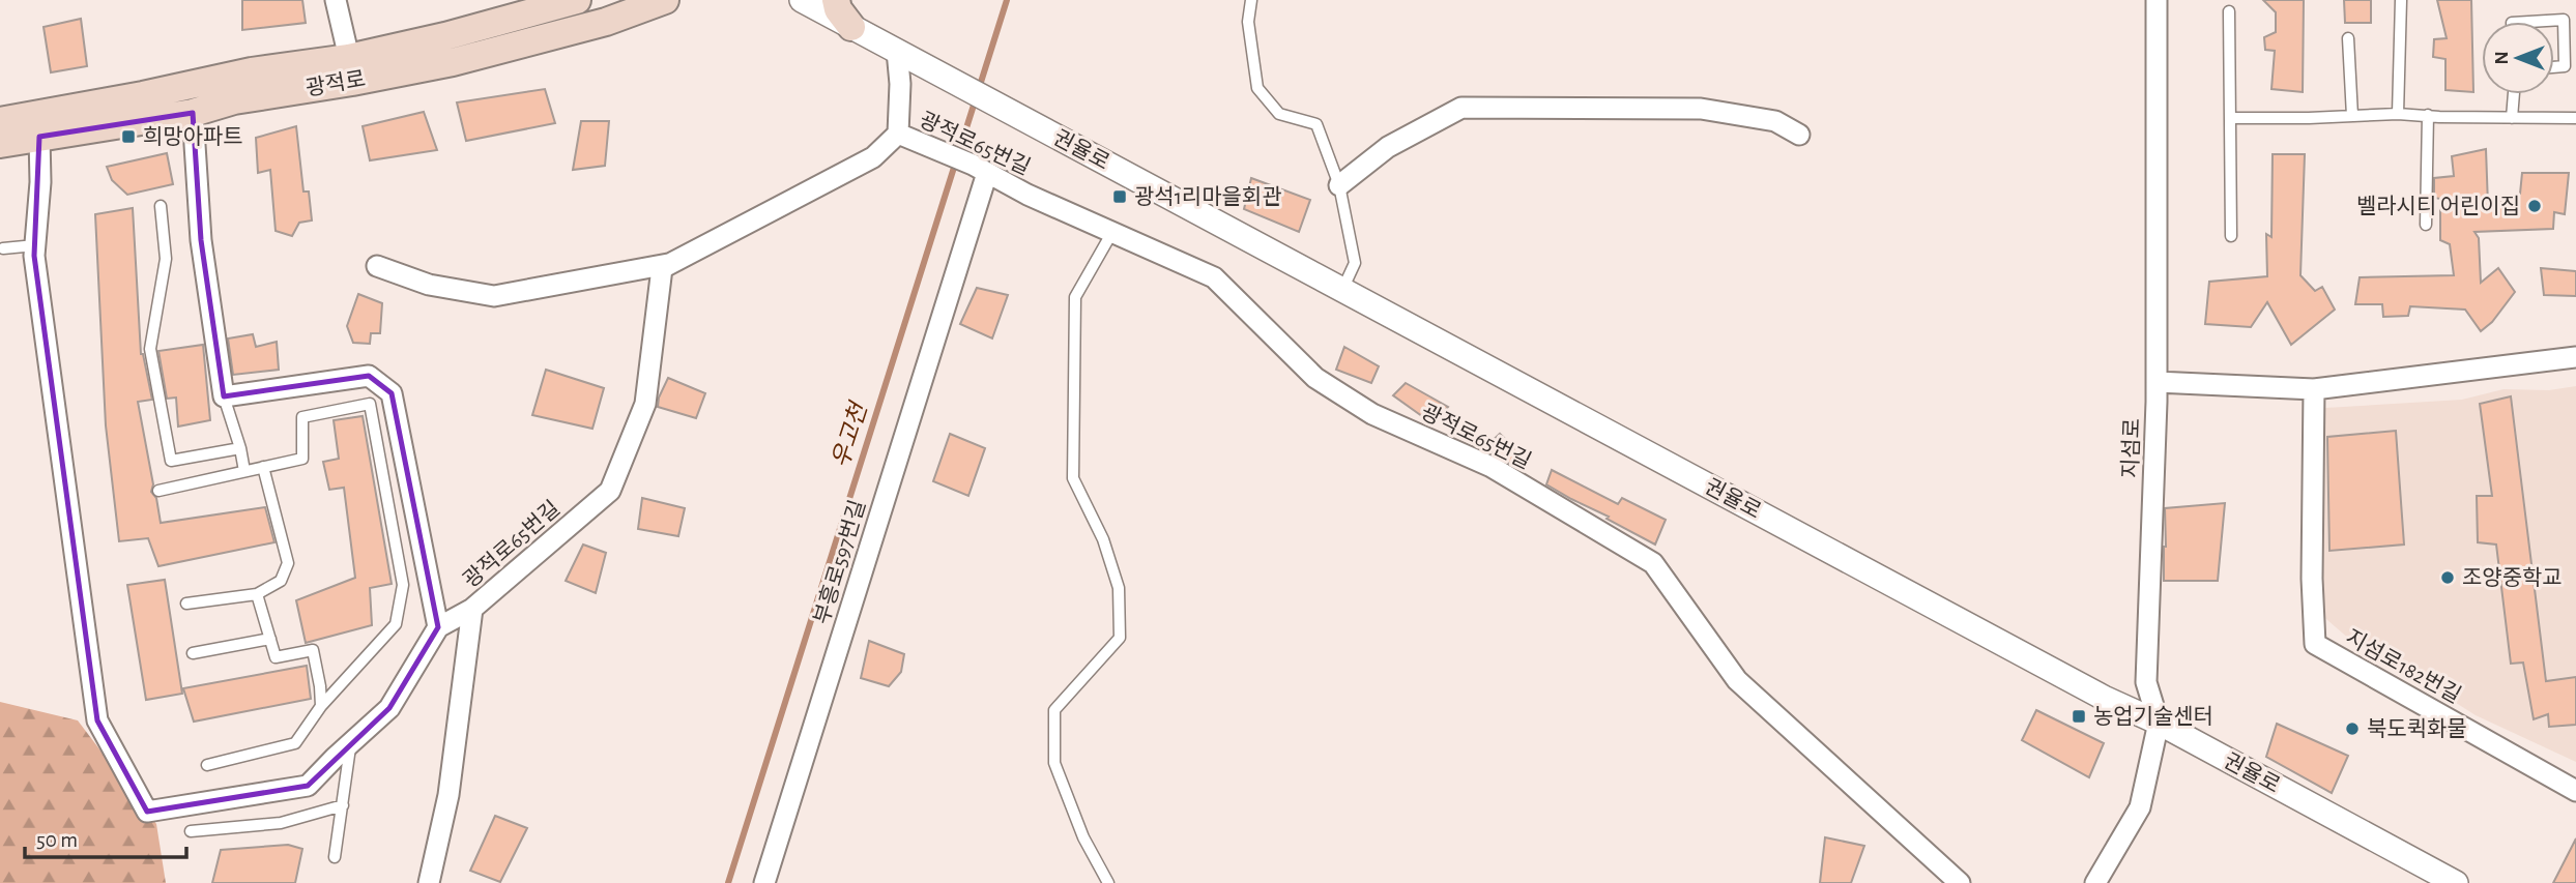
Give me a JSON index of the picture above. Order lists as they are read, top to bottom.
{
  "streets": {
    "main road": ["광적로"],
    "street": [
      "광적로65번길",
      "권율로",
      "지섬로",
      "부흥로597번길",
      "지섬로182번길"
    ]
  },
  "crossings": [
    ["광적로65번길", "권율로"],
    ["광적로65번길", "부흥로597번길"],
    ["권율로", "지섬로"]
  ],
  "water": ["우고천"],
  "places": {
    "transit": ["희망아파트", "광석1리마을회관", "농업기술센터"],
    "other": ["벨라시티 어린이집", "조양중학교", "북도퀵화물"]
  },
  "scale_bar": "50 m",
  "north": "left"
}
